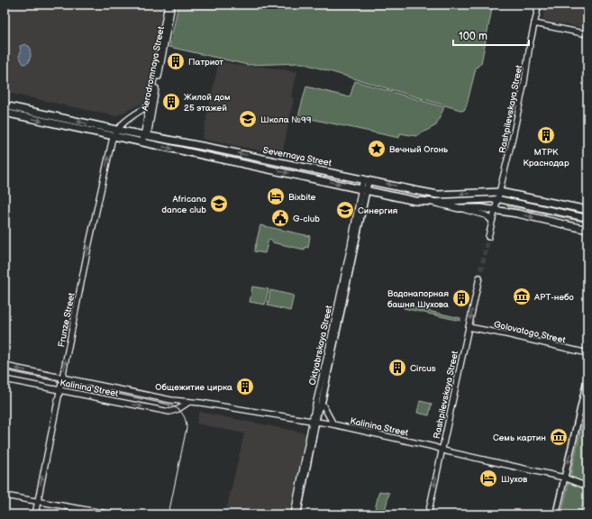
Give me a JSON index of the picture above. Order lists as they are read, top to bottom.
{
  "streets": {
    "main road": ["Severnaya Street", "Oktyabrskaya Street"],
    "street": [
      "Aerodromnaya Street",
      "Rashpilevskaya Street",
      "Frunze Street",
      "Golovatogo Street",
      "Kalinina Street"
    ]
  },
  "crossings": [
    ["Aerodromnaya Street", "Severnaya Street"],
    ["Aerodromnaya Street", "Frunze Street"],
    ["Rashpilevskaya Street", "Severnaya Street"],
    ["Rashpilevskaya Street", "Golovatogo Street"],
    ["Rashpilevskaya Street", "Kalinina Street"],
    ["Severnaya Street", "Frunze Street"],
    ["Severnaya Street", "Oktyabrskaya Street"],
    ["Frunze Street", "Kalinina Street"],
    ["Oktyabrskaya Street", "Kalinina Street"]
  ],
  "one_way": ["Frunze Street"],
  "places": {
    "building": [
      "Патриот",
      "Жилой дом 25 этажей",
      "МТРК Краснодар",
      "Водонапорная башня Шухова",
      "Circus",
      "Общежитие цирка"
    ],
    "school or university": ["Школа №99", "Africana dance club", "Синергия"],
    "place": ["Вечный Огонь"],
    "hotel": ["Bixbite", "Шухов"],
    "public building": ["G-club"],
    "museum": ["АРТ-небо", "Семь картин"]
  },
  "scale_bar": "100 m"
}
